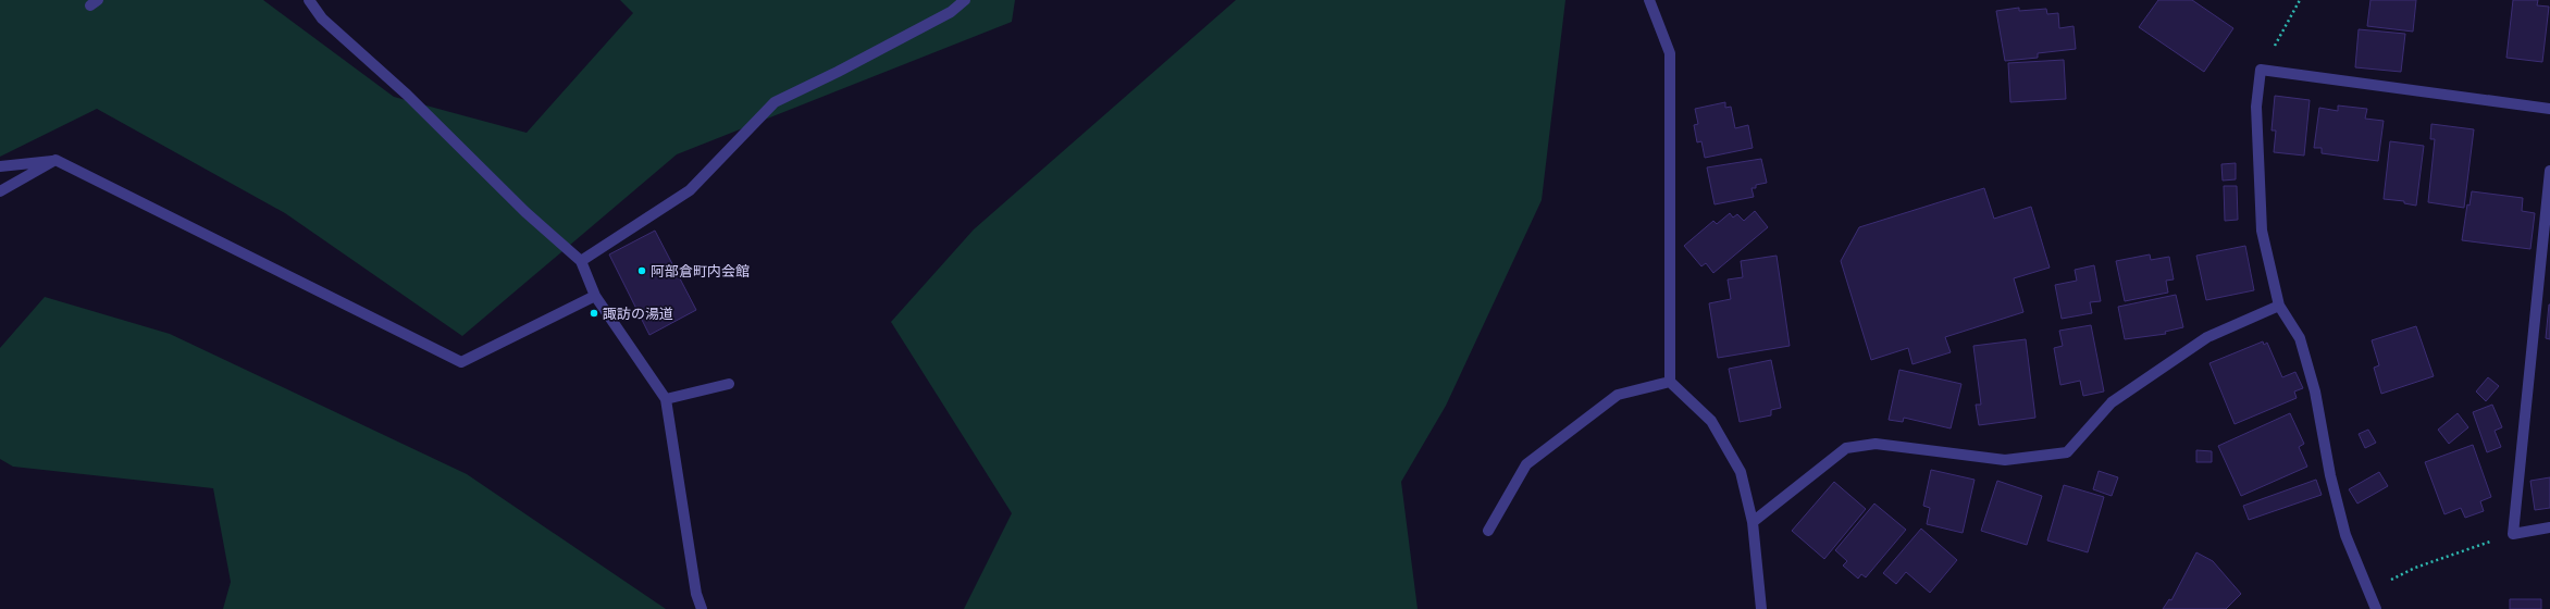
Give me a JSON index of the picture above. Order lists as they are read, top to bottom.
{
  "places": ["阿部倉町内会館", "諏訪の湯道"]
}
